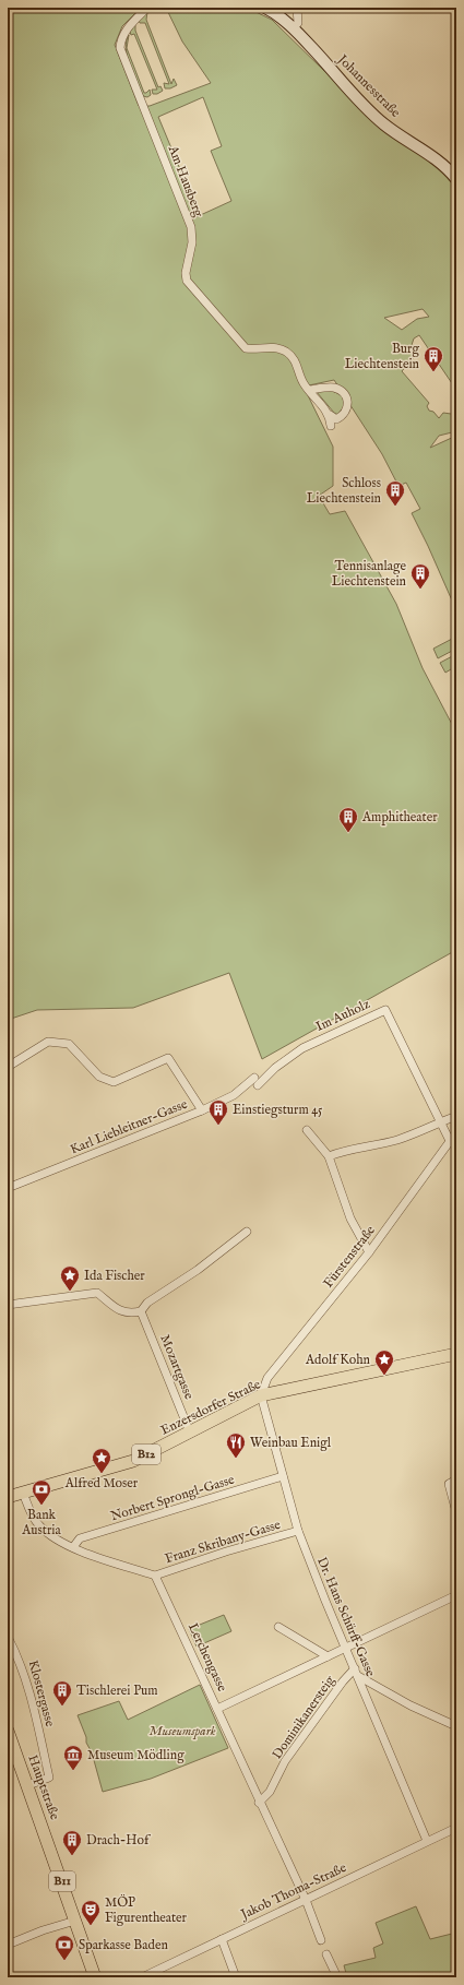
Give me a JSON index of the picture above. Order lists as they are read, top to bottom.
{
  "streets": {
    "main road": [
      "Johannesstraße",
      "Enzersdorfer Straße",
      "B12",
      "Hauptstraße",
      "B11"
    ],
    "street": [
      "Am Hausberg",
      "Im Auholz",
      "Karl Liebleitner-Gasse",
      "Fürstenstraße",
      "Mozartgasse",
      "Norbert Sprongl-Gasse",
      "Franz Skribany-Gasse",
      "Dr. Hans Schürff-Gasse",
      "Lerchengasse",
      "Klostergasse",
      "Dominikanersteig",
      "Jakob Thoma-Straße"
    ]
  },
  "crossings": [
    ["Im Auholz", "Fürstenstraße"],
    ["Fürstenstraße", "Enzersdorfer Straße"],
    ["Fürstenstraße", "Dr. Hans Schürff-Gasse"],
    ["Mozartgasse", "Enzersdorfer Straße"],
    ["Enzersdorfer Straße", "Dr. Hans Schürff-Gasse"],
    ["Norbert Sprongl-Gasse", "Dr. Hans Schürff-Gasse"],
    ["Franz Skribany-Gasse", "Dr. Hans Schürff-Gasse"],
    ["Franz Skribany-Gasse", "Lerchengasse"],
    ["Dr. Hans Schürff-Gasse", "Dominikanersteig"],
    ["Dr. Hans Schürff-Gasse", "Jakob Thoma-Straße"],
    ["Lerchengasse", "Dominikanersteig"],
    ["Lerchengasse", "Jakob Thoma-Straße"],
    ["Klostergasse", "Hauptstraße"]
  ],
  "parks": ["Museumspark"],
  "places": {
    "building": [
      "Burg Liechtenstein",
      "Schloss Liechtenstein",
      "Tennisanlage Liechtenstein",
      "Amphitheater",
      "Einstiegsturm 45",
      "Tischlerei Pum",
      "Drach-Hof"
    ],
    "place": ["Ida Fischer", "Adolf Kohn", "Alfred Moser"],
    "restaurant": ["Weinbau Enigl"],
    "bank": ["Bank Austria", "Sparkasse Baden"],
    "museum": ["Museum Mödling"],
    "theatre": ["MÖP Figurentheater"]
  }
}
